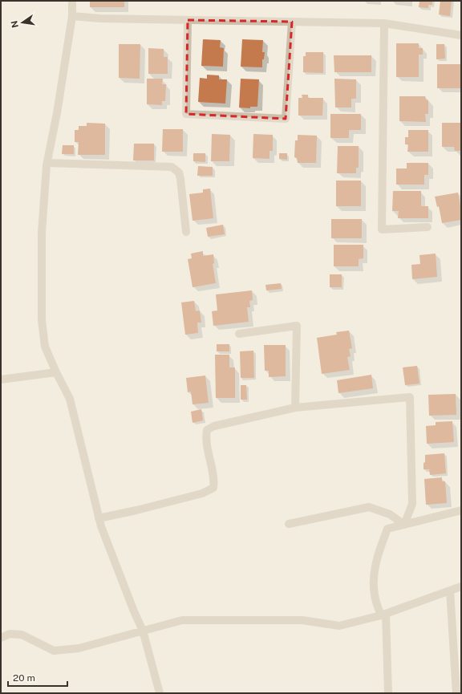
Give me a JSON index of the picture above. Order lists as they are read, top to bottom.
{
  "scale_bar": "20 m",
  "north": "left"
}
